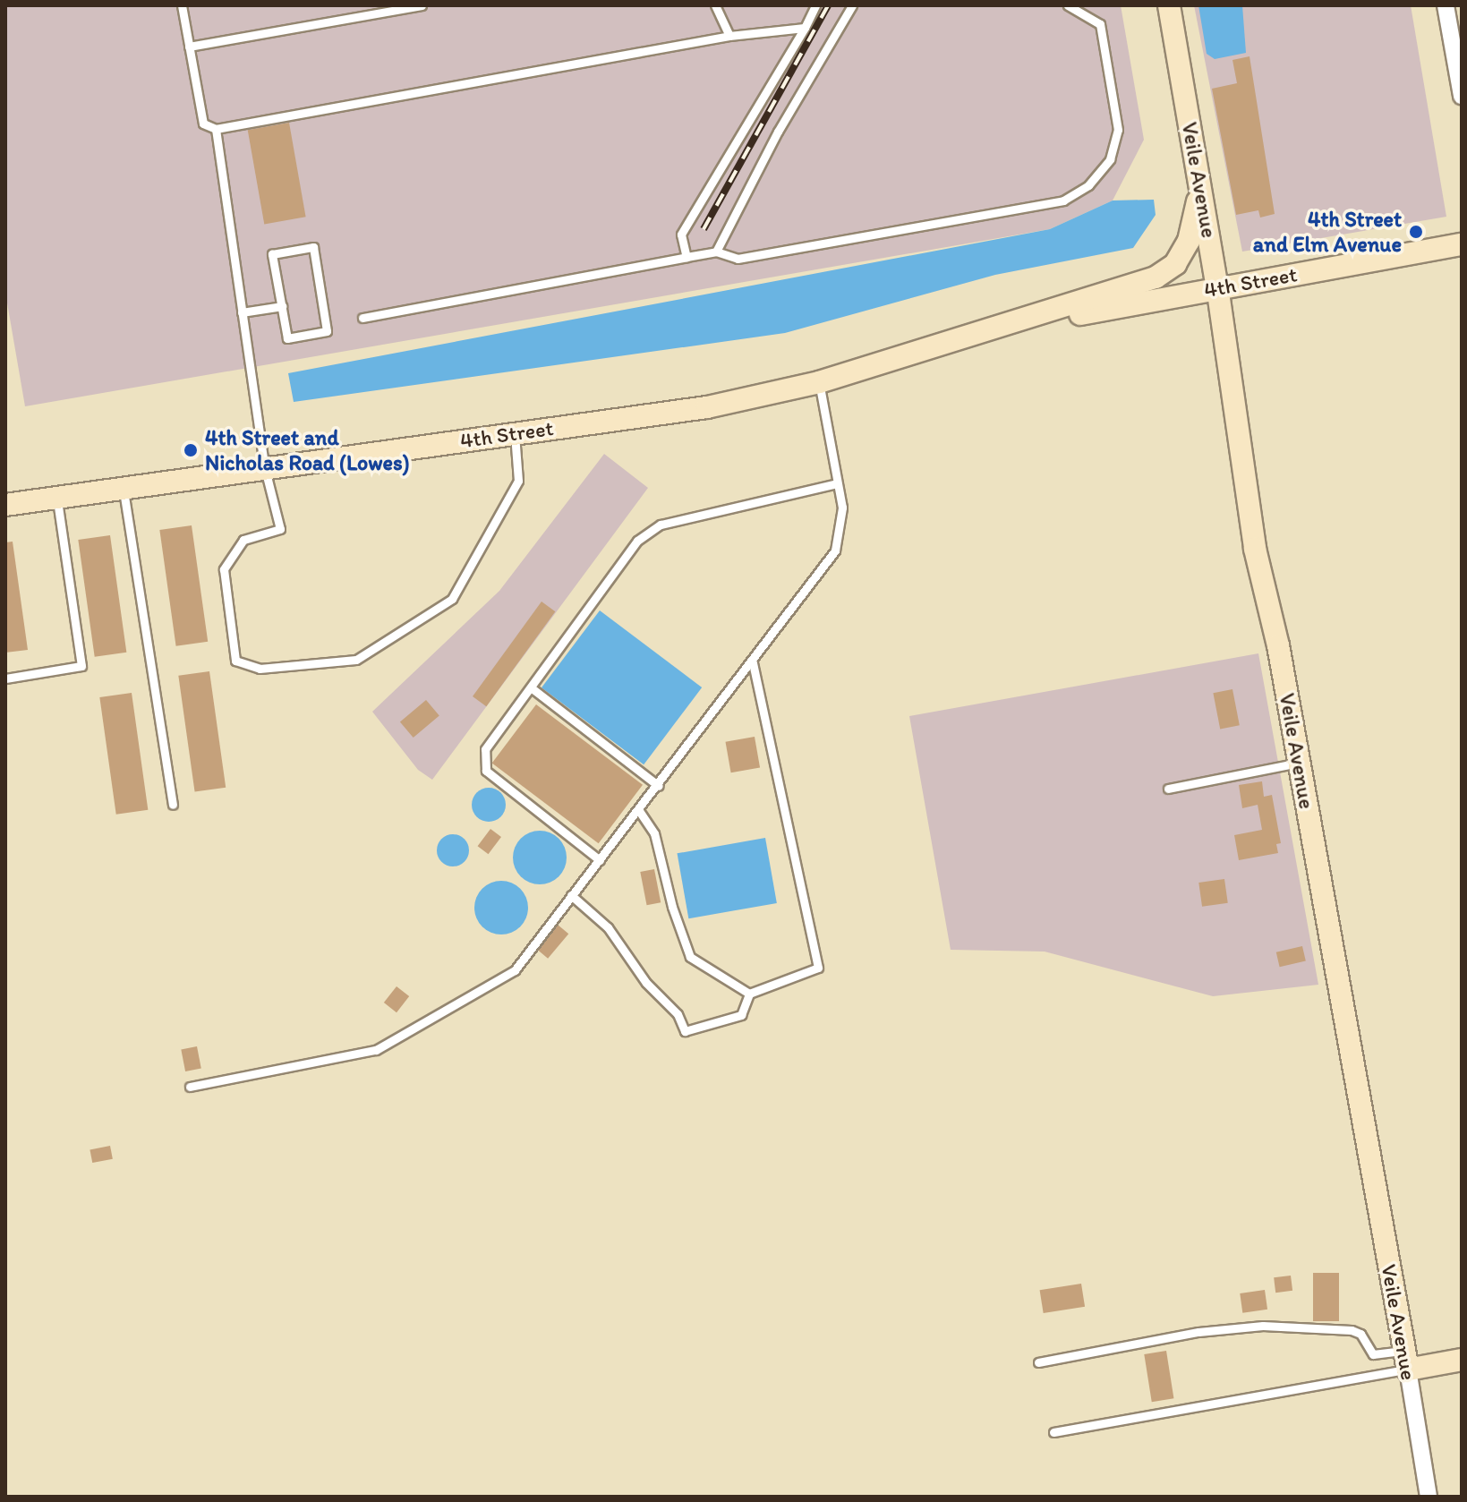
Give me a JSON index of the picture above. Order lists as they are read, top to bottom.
{
  "streets": {
    "street": ["Veile Avenue", "4th Street"]
  },
  "crossings": [
    ["Veile Avenue", "4th Street"]
  ],
  "places": ["4th Street and Elm Avenue", "4th Street and Nicholas Road (Lowes)"]
}
